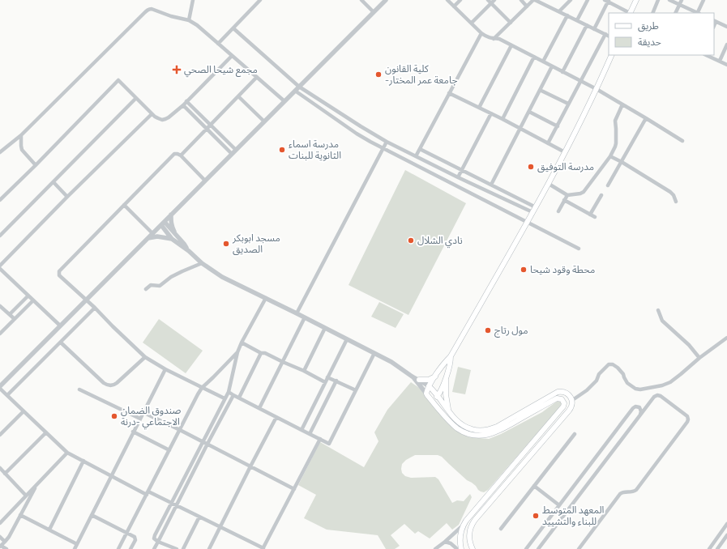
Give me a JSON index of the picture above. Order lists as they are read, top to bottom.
{
  "places": {
    "health": ["مجمع شيحا الصحي"],
    "other": [
      "كلية القانون -جامعة عمر المختار",
      "مدرسة اسماء الثانوية للبنات",
      "مدرسة التوفيق",
      "نادي الشلال",
      "مسجد ابوبكر الصديق",
      "محطة وقود شيحا",
      "مول رتاج",
      "صندوق الضمان الاجتماعي -درنة",
      "المعهد المتوسط للبناء والتشييد"
    ]
  },
  "legend": ["طريق", "حديقة"]
}
